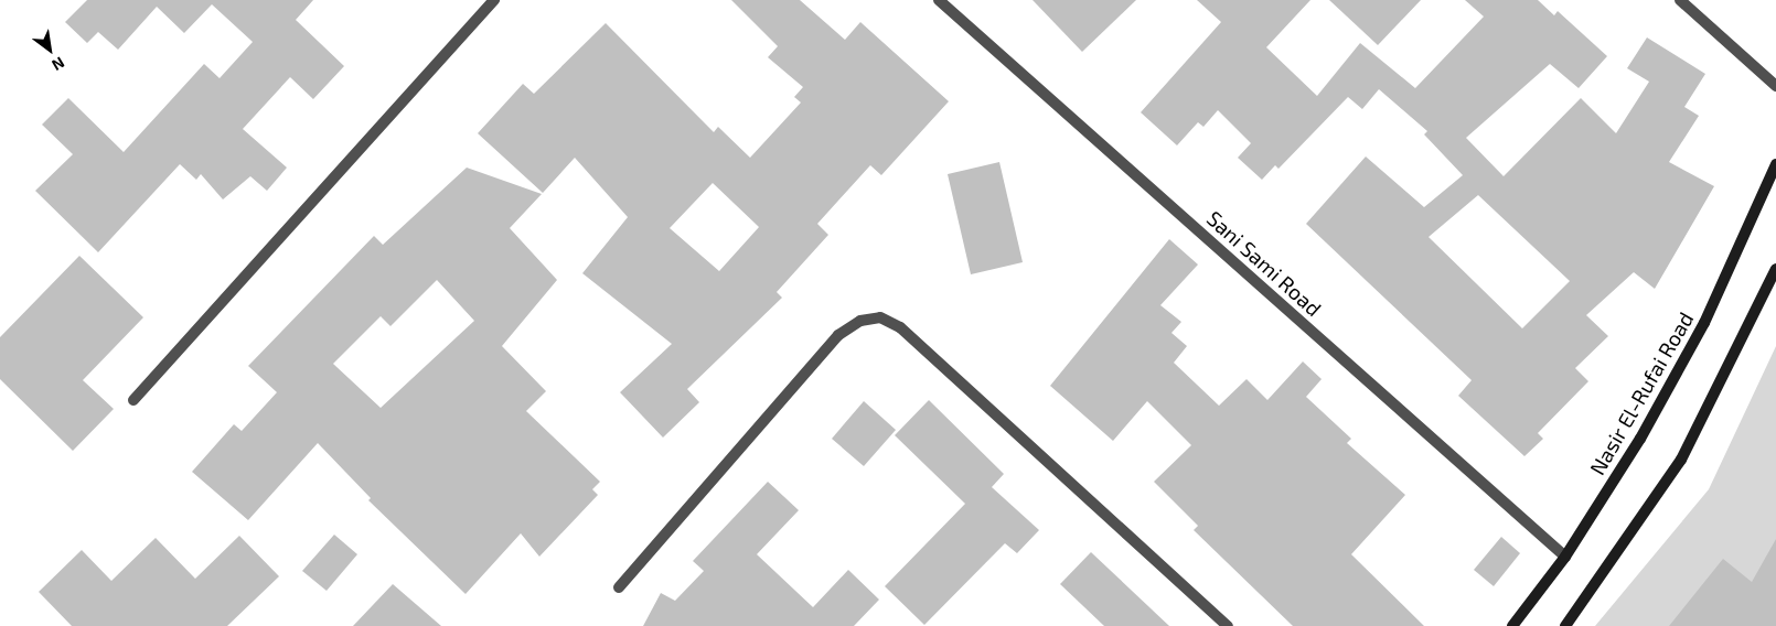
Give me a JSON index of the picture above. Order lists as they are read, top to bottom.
{
  "streets": {
    "main road": ["Nasir El-Rufai Road"],
    "street": ["Sani Sami Road"]
  },
  "crossings": [
    ["Sani Sami Road", "Nasir El-Rufai Road"]
  ],
  "north": "bottom right"
}
